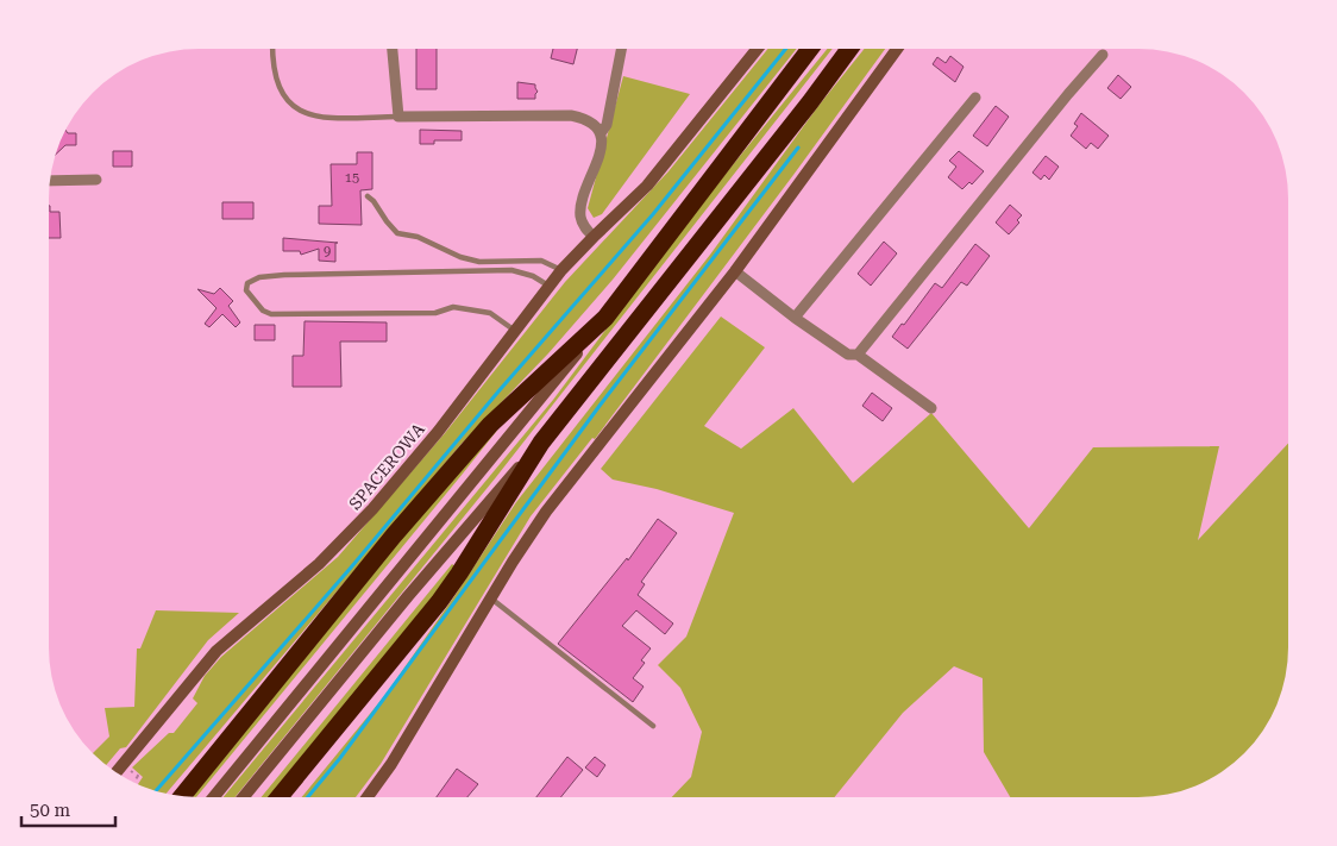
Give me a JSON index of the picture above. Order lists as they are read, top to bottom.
{
  "streets": {
    "street": ["SPACEROWA"]
  },
  "house_numbers": ["15", "9"],
  "scale_bar": "50 m"
}
